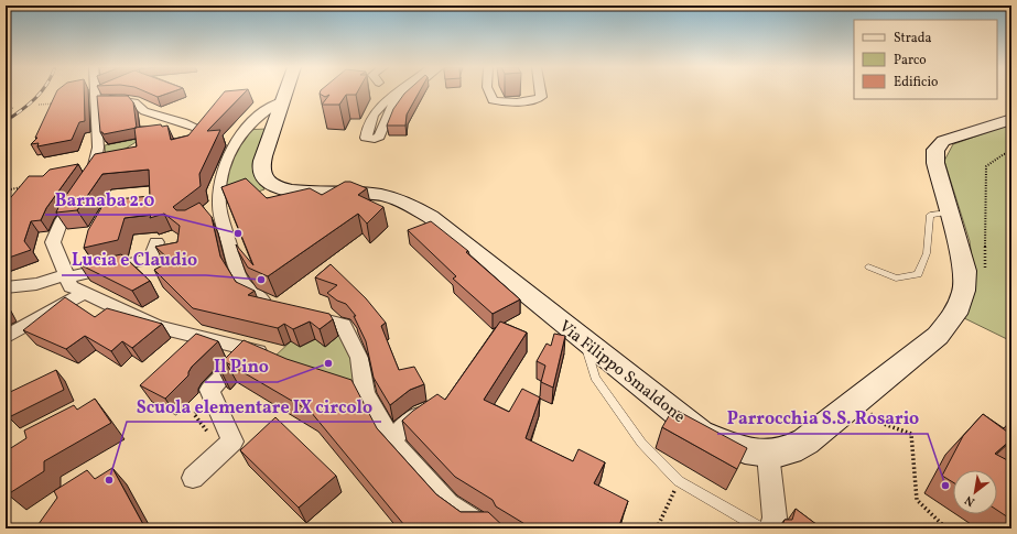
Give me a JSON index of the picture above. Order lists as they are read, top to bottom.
{
  "streets": {
    "street": ["Via Filippo Smaldone"]
  },
  "places": [
    "Barnaba 2.0",
    "Lucia e Claudio",
    "Il Pino",
    "Scuola elementare IX circolo",
    "Parrocchia S.S. Rosario"
  ],
  "legend": ["Strada", "Parco", "Edificio"],
  "north": "bottom left"
}
